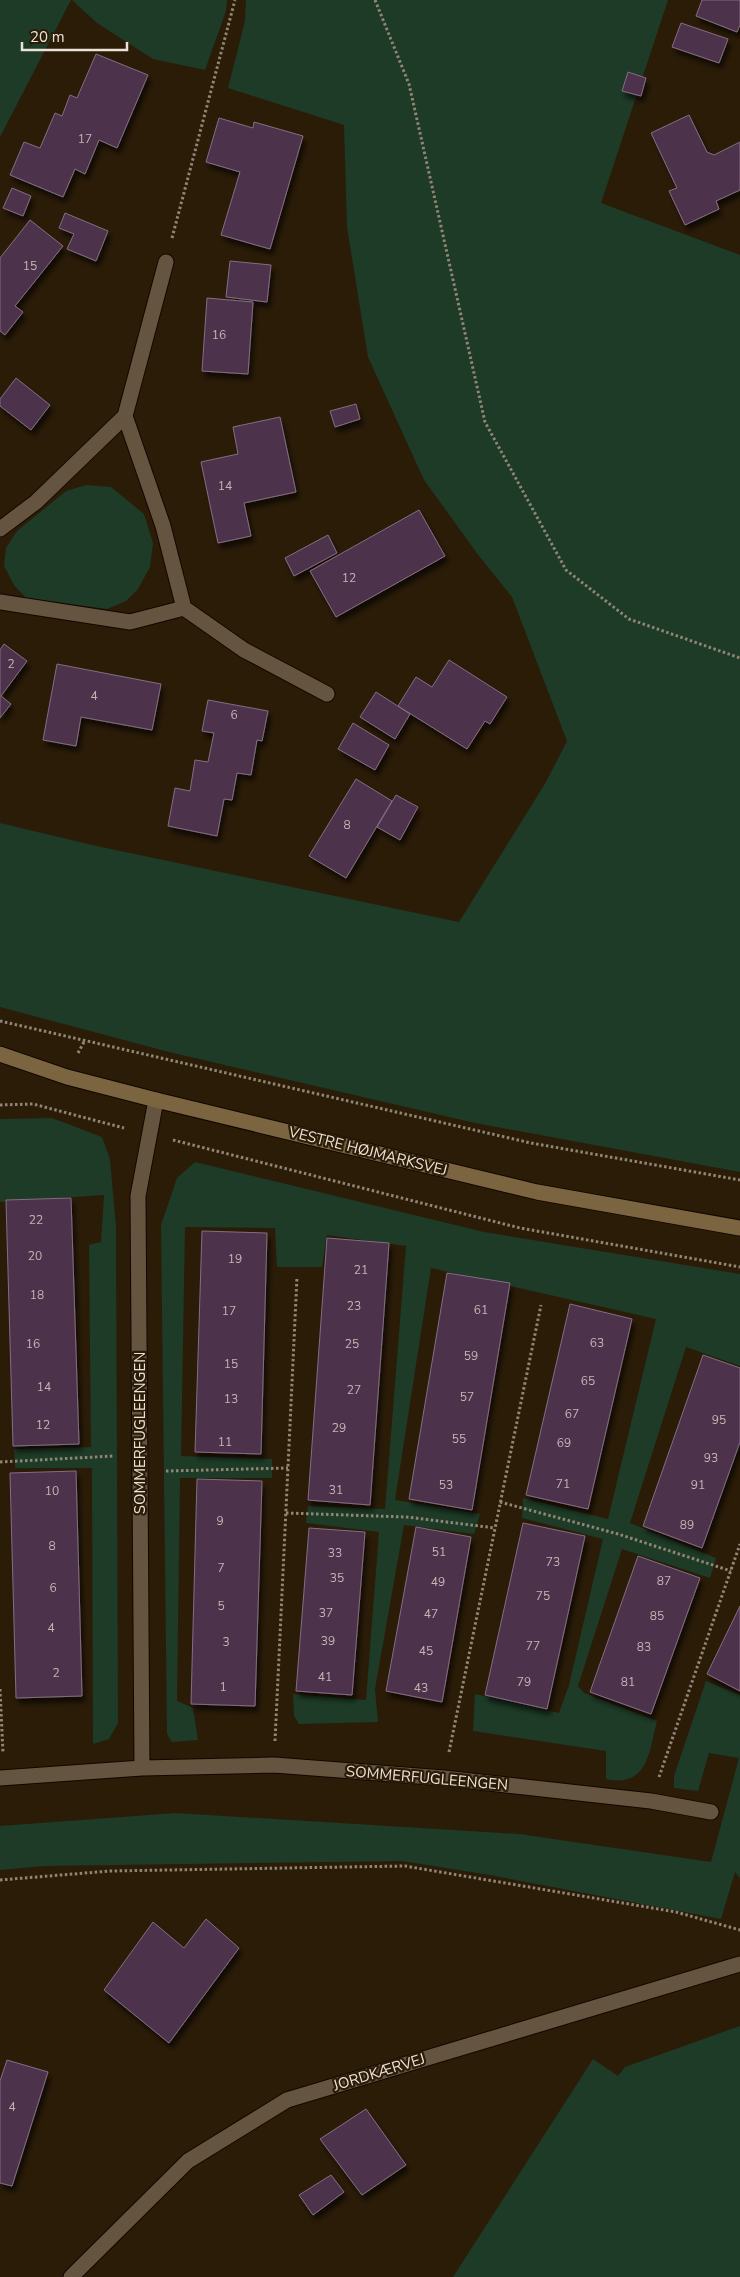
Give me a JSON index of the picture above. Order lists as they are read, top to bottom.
{
  "streets": {
    "street": ["VESTRE HØJMARKSVEJ", "SOMMERFUGLEENGEN", "JORDKÆRVEJ"]
  },
  "crossings": [
    ["VESTRE HØJMARKSVEJ", "SOMMERFUGLEENGEN"]
  ],
  "house_numbers": [
    "17",
    "15",
    "16",
    "14",
    "12",
    "2",
    "4",
    "6",
    "8",
    "22",
    "20",
    "19",
    "21",
    "18",
    "23",
    "61",
    "17",
    "63",
    "16",
    "25",
    "59",
    "15",
    "65",
    "14",
    "27",
    "57",
    "13",
    "67",
    "95",
    "12",
    "29",
    "55",
    "11",
    "69",
    "93",
    "71",
    "53",
    "91",
    "31",
    "10",
    "9",
    "89",
    "8",
    "51",
    "33",
    "73",
    "7",
    "35",
    "87",
    "49",
    "6",
    "75",
    "5",
    "37",
    "47",
    "85",
    "4",
    "39",
    "3",
    "77",
    "83",
    "45",
    "2",
    "41",
    "79",
    "81",
    "1",
    "43",
    "4"
  ],
  "scale_bar": "20 m"
}
